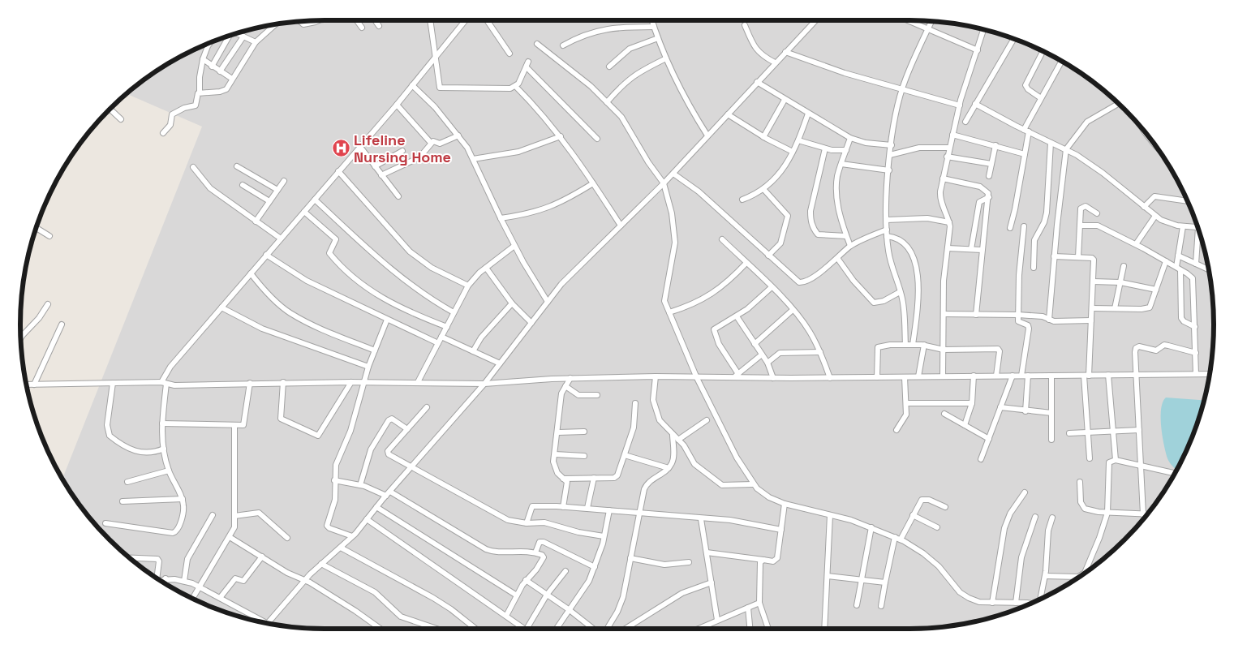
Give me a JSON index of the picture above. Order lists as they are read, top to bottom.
{
  "places": {
    "hospital": ["Lifeline Nursing Home"]
  }
}
